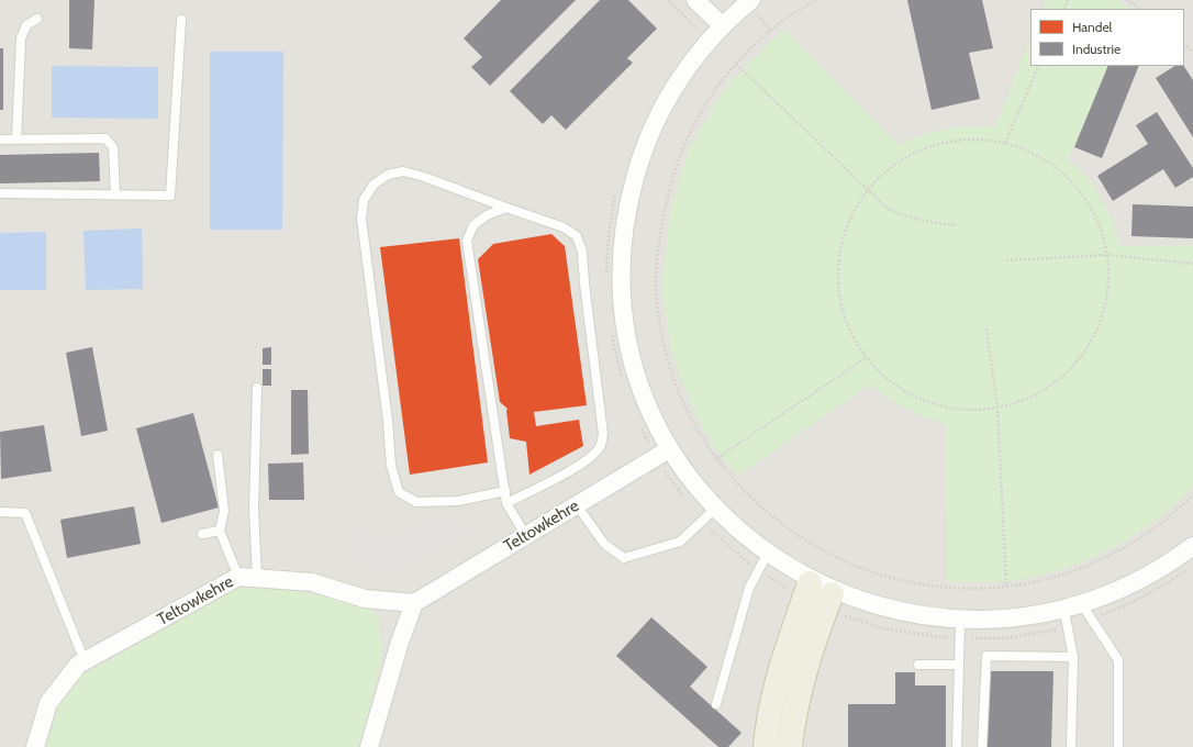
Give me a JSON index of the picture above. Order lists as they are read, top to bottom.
{
  "streets": {
    "street": ["Teltowkehre"]
  },
  "legend": ["Handel", "Industrie"]
}
